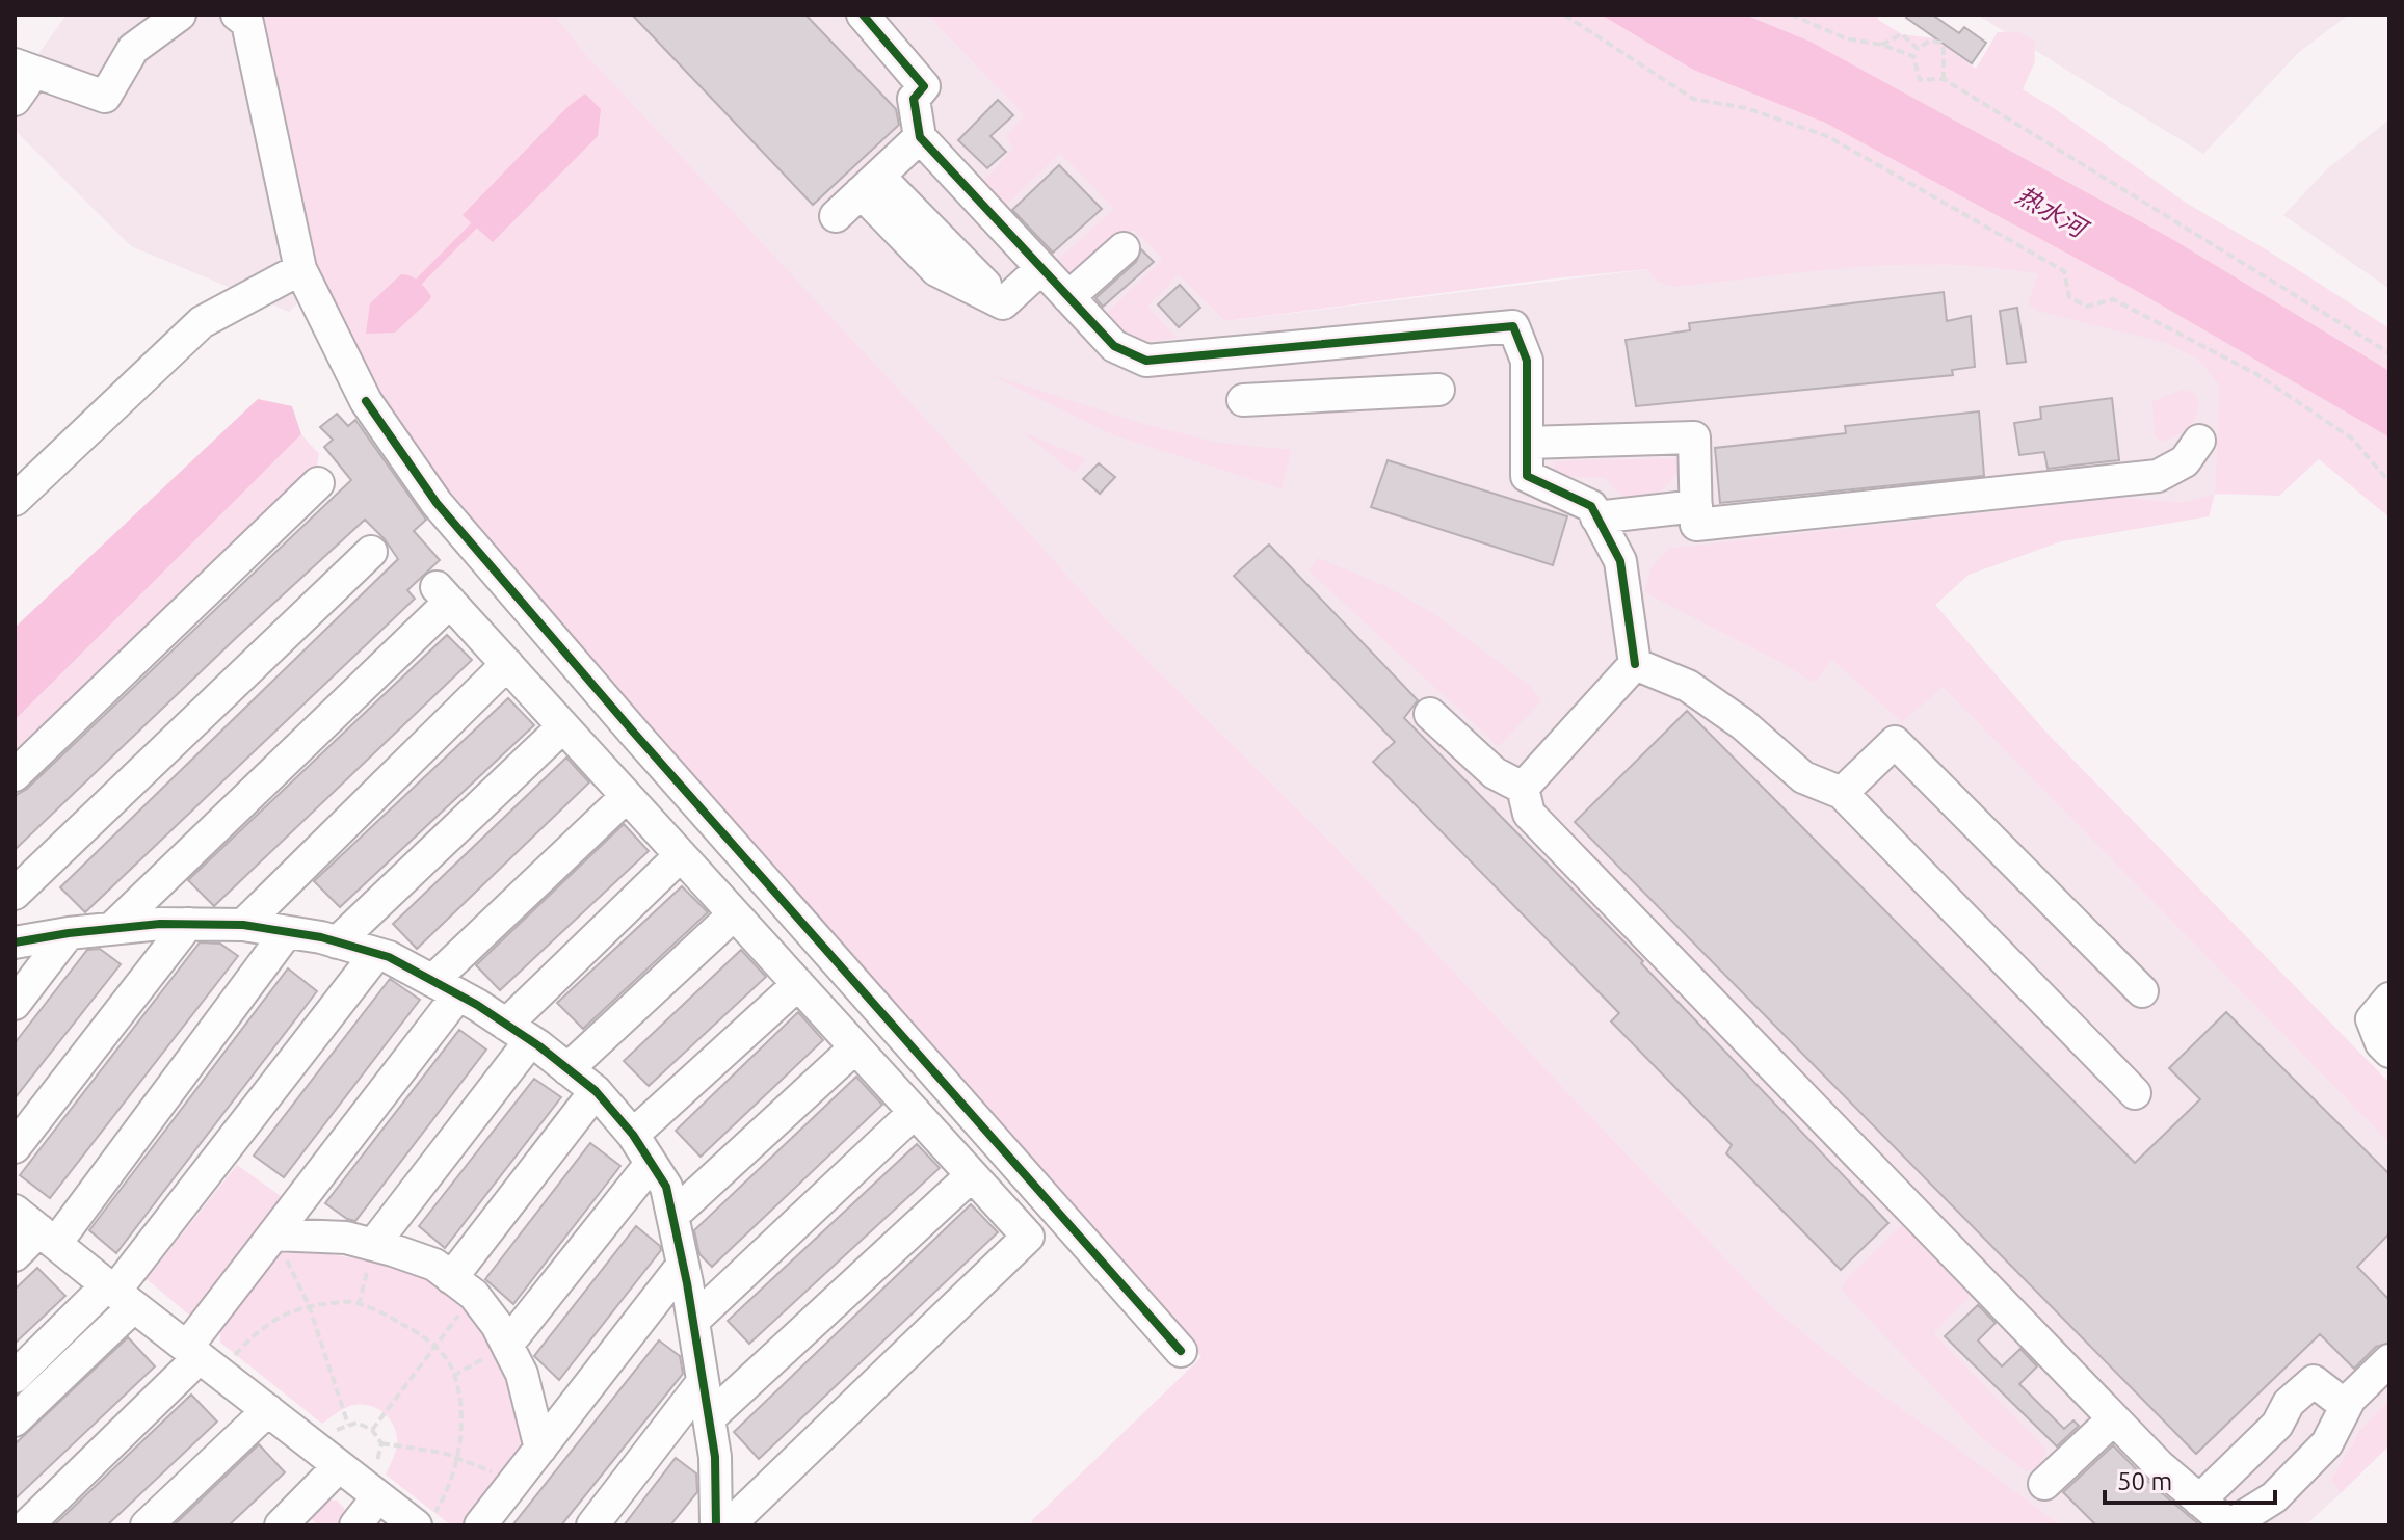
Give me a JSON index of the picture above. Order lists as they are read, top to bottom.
{
  "water": ["热水河"],
  "scale_bar": "50 m"
}
